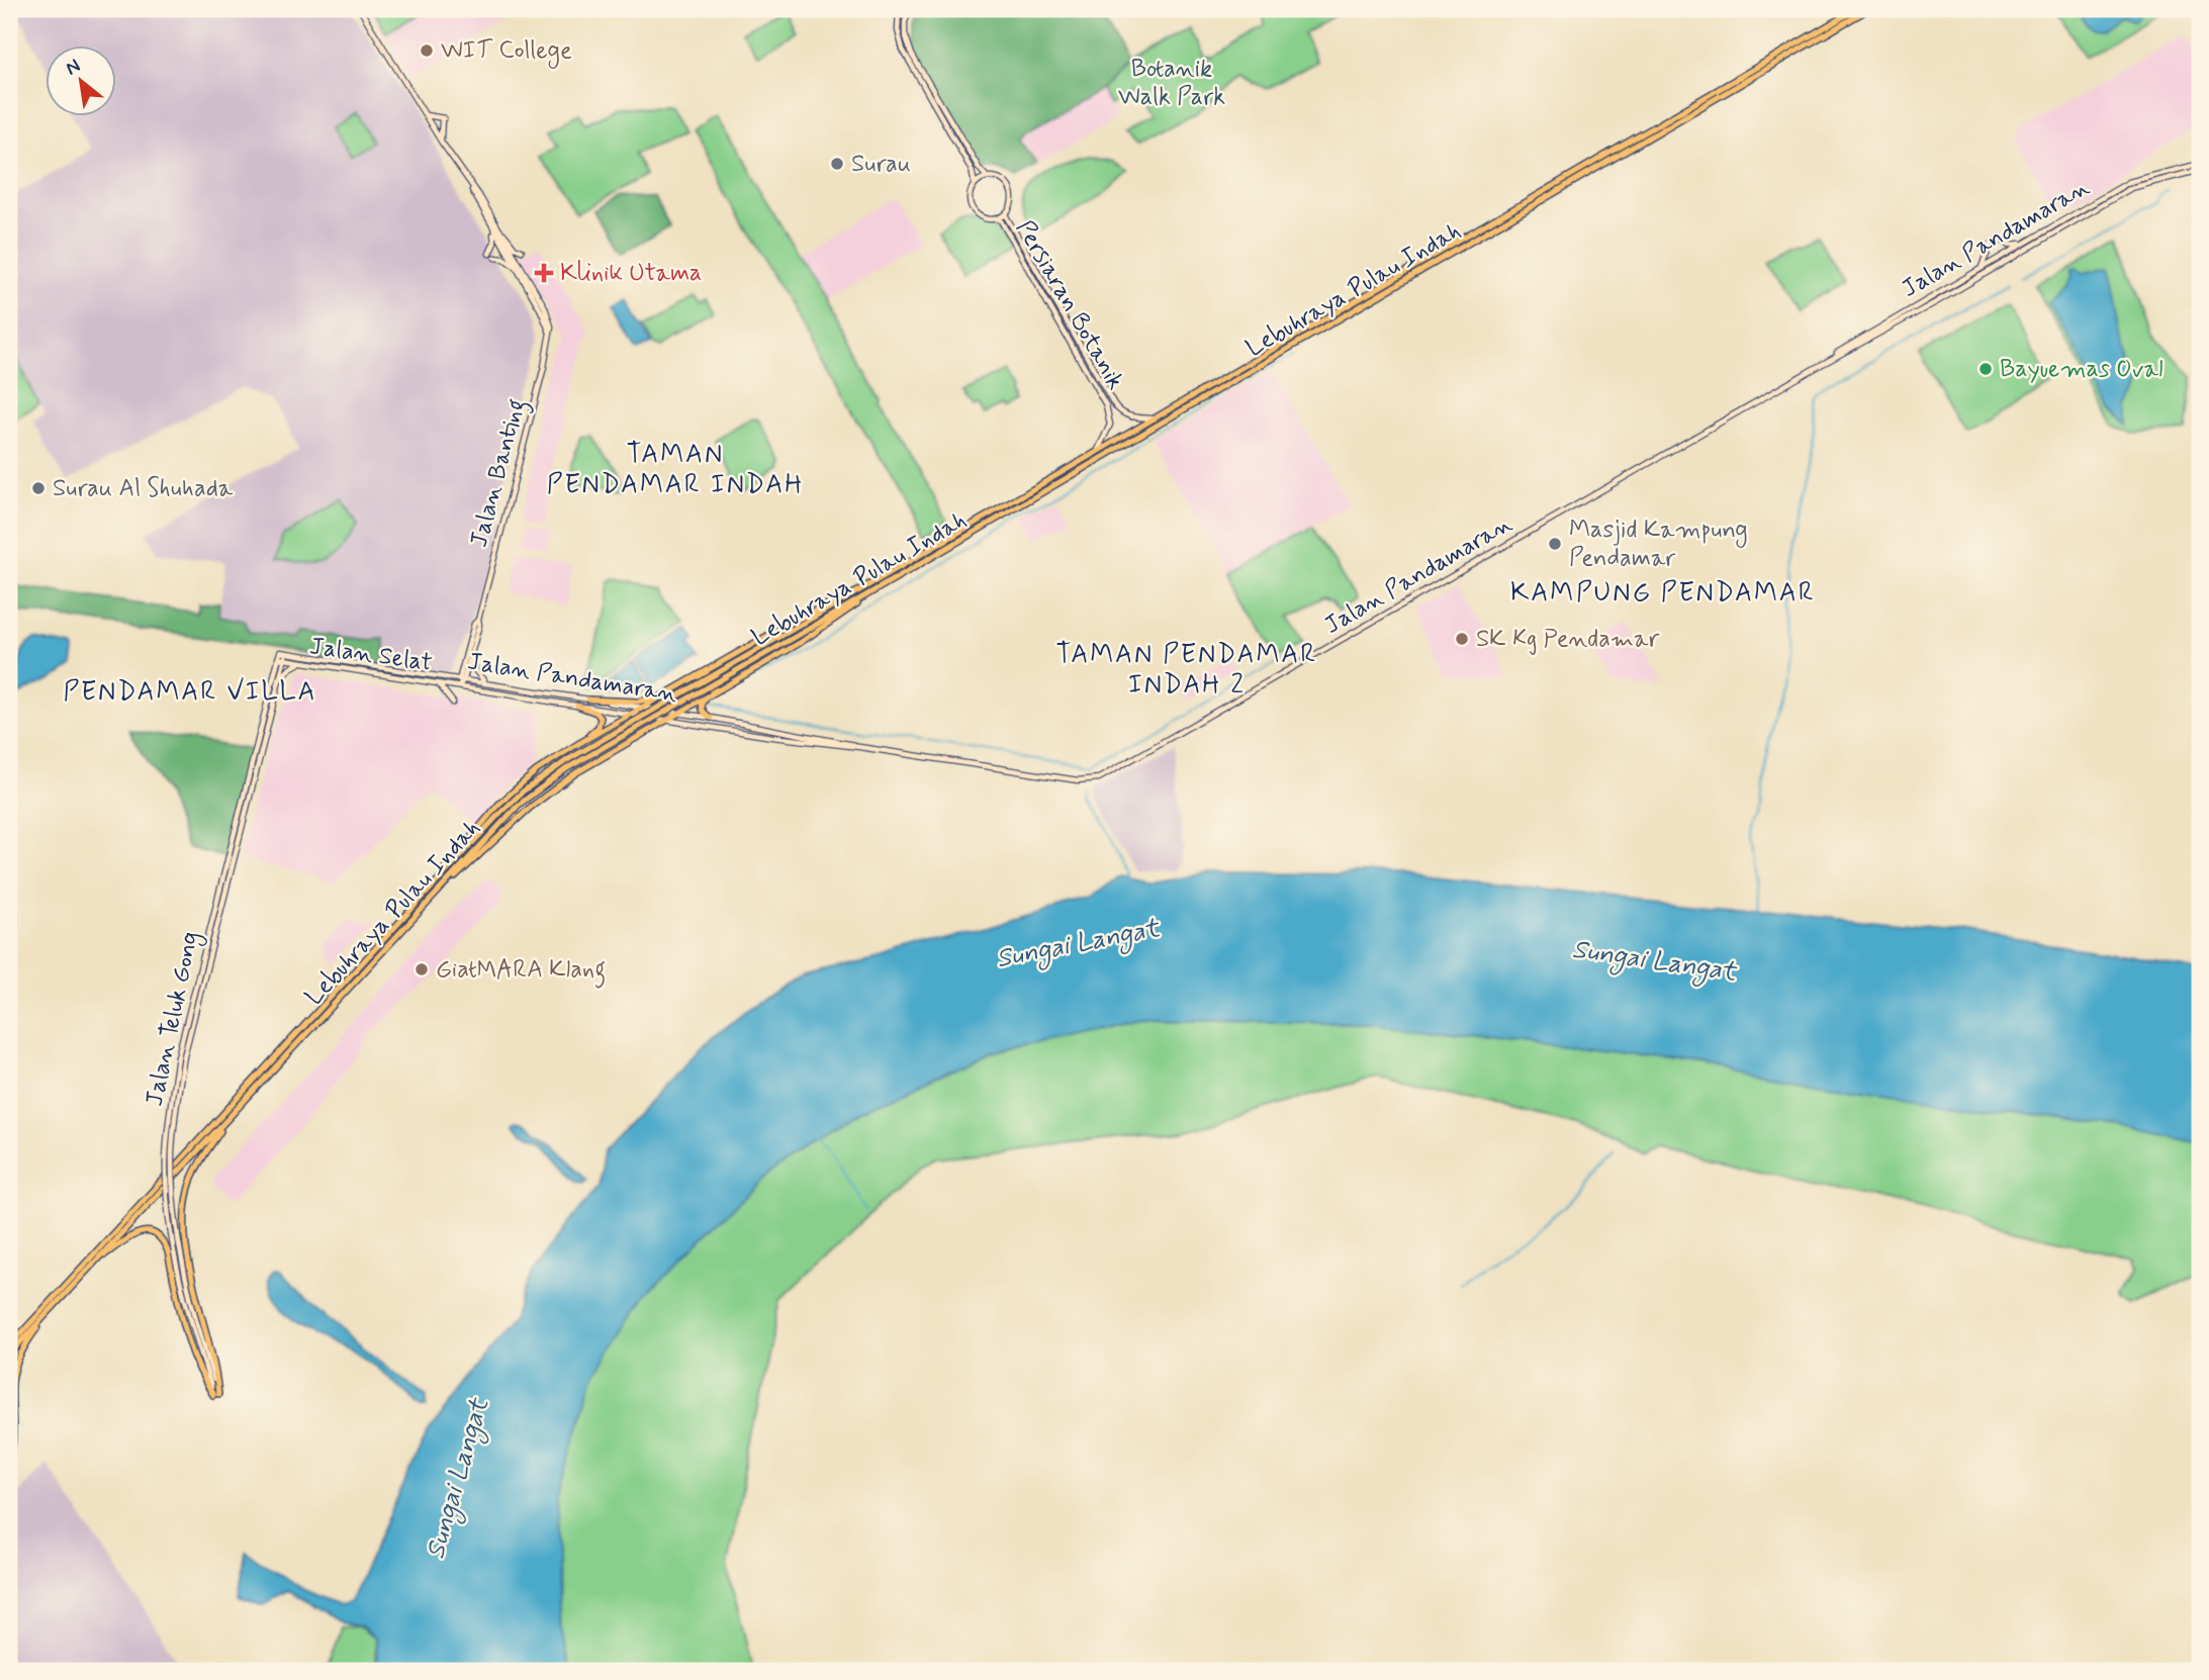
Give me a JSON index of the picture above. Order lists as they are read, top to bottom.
{
  "streets": {
    "main road": [
      "Jalan Pandamaran",
      "Lebuhraya Pulau Indah",
      "Persiaran Botanik",
      "Jalan Banting",
      "Jalan Selat",
      "Jalan Teluk Gong"
    ]
  },
  "crossings": [
    ["Jalan Pandamaran", "Jalan Banting"],
    ["Jalan Pandamaran", "Jalan Selat"],
    ["Jalan Pandamaran", "Jalan Teluk Gong"],
    ["Lebuhraya Pulau Indah", "Persiaran Botanik"],
    ["Jalan Banting", "Jalan Selat"],
    ["Jalan Selat", "Jalan Teluk Gong"]
  ],
  "districts": [
    "TAMAN PENDAMAR INDAH",
    "KAMPUNG PENDAMAR",
    "TAMAN PENDAMAR INDAH 2",
    "PENDAMAR VILLA"
  ],
  "water": ["Sungai Langat"],
  "parks": ["Botanik Walk Park"],
  "places": {
    "other": [
      "WIT College",
      "Surau",
      "Bayuemas Oval",
      "Surau Al Shuhada",
      "Masjid Kampung Pendamar",
      "SK Kg Pendamar",
      "GiatMARA Klang"
    ],
    "health": ["Klinik Utama"]
  },
  "north": "top left"
}
